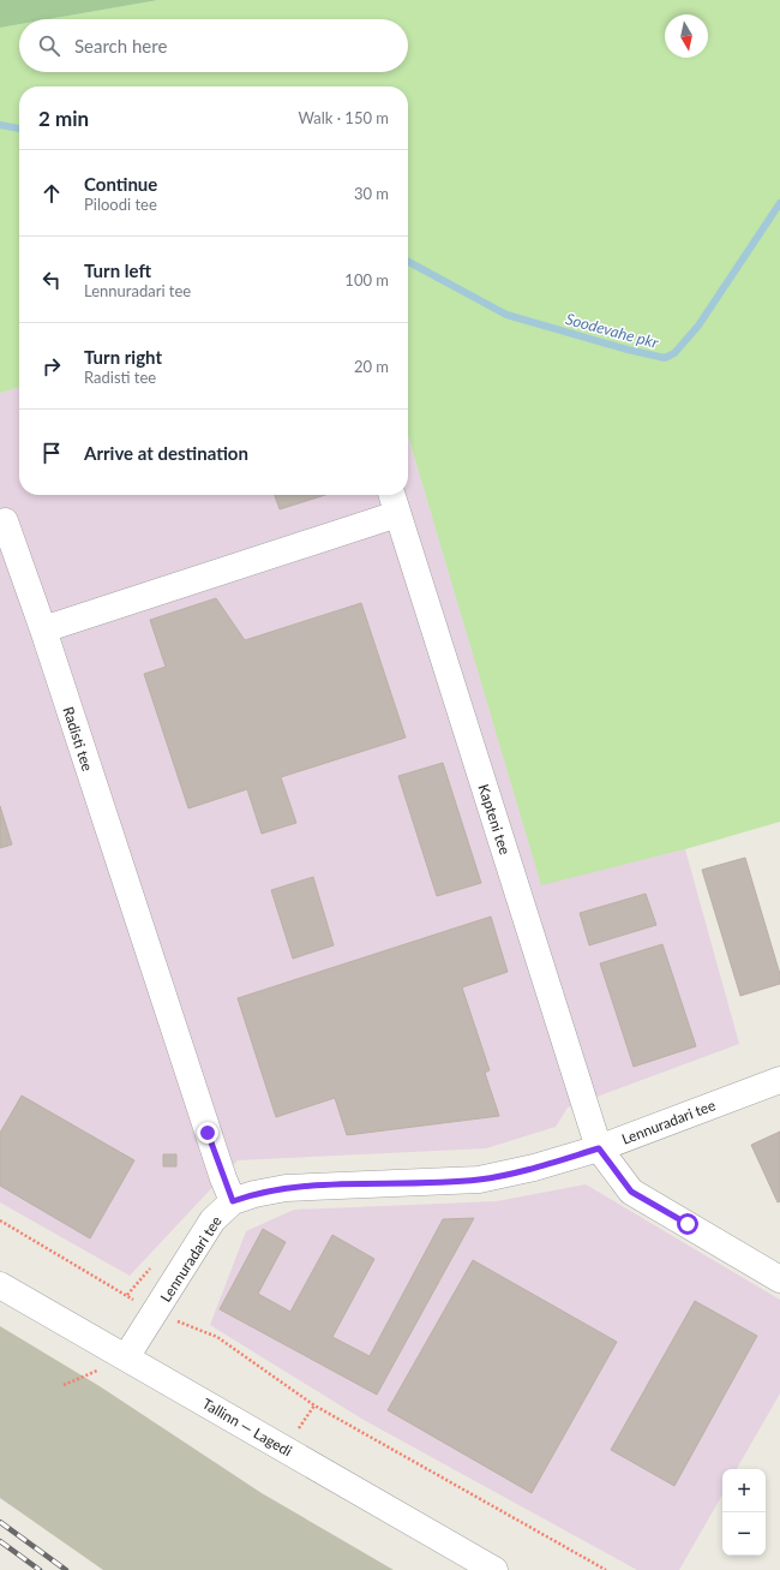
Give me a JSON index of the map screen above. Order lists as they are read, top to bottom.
{
  "streets": {
    "street": [
      "Radisti tee",
      "Kapteni tee",
      "Lennuradari tee",
      "Tallinn — Lagedi"
    ]
  },
  "crossings": [
    ["Radisti tee", "Lennuradari tee"],
    ["Kapteni tee", "Lennuradari tee"],
    ["Lennuradari tee", "Tallinn — Lagedi"]
  ],
  "water": ["Soodevahe pkr"],
  "north": "bottom",
  "page": {
    "search": "Search here",
    "heading": ["2 min", "Walk · 150 m"],
    "list": [
      ["Continue", "Piloodi tee", "30 m"],
      ["Turn left", "Lennuradari tee", "100 m"],
      ["Turn right", "Radisti tee", "20 m"],
      "Arrive at destination"
    ],
    "map_buttons": ["+", "−"]
  }
}
